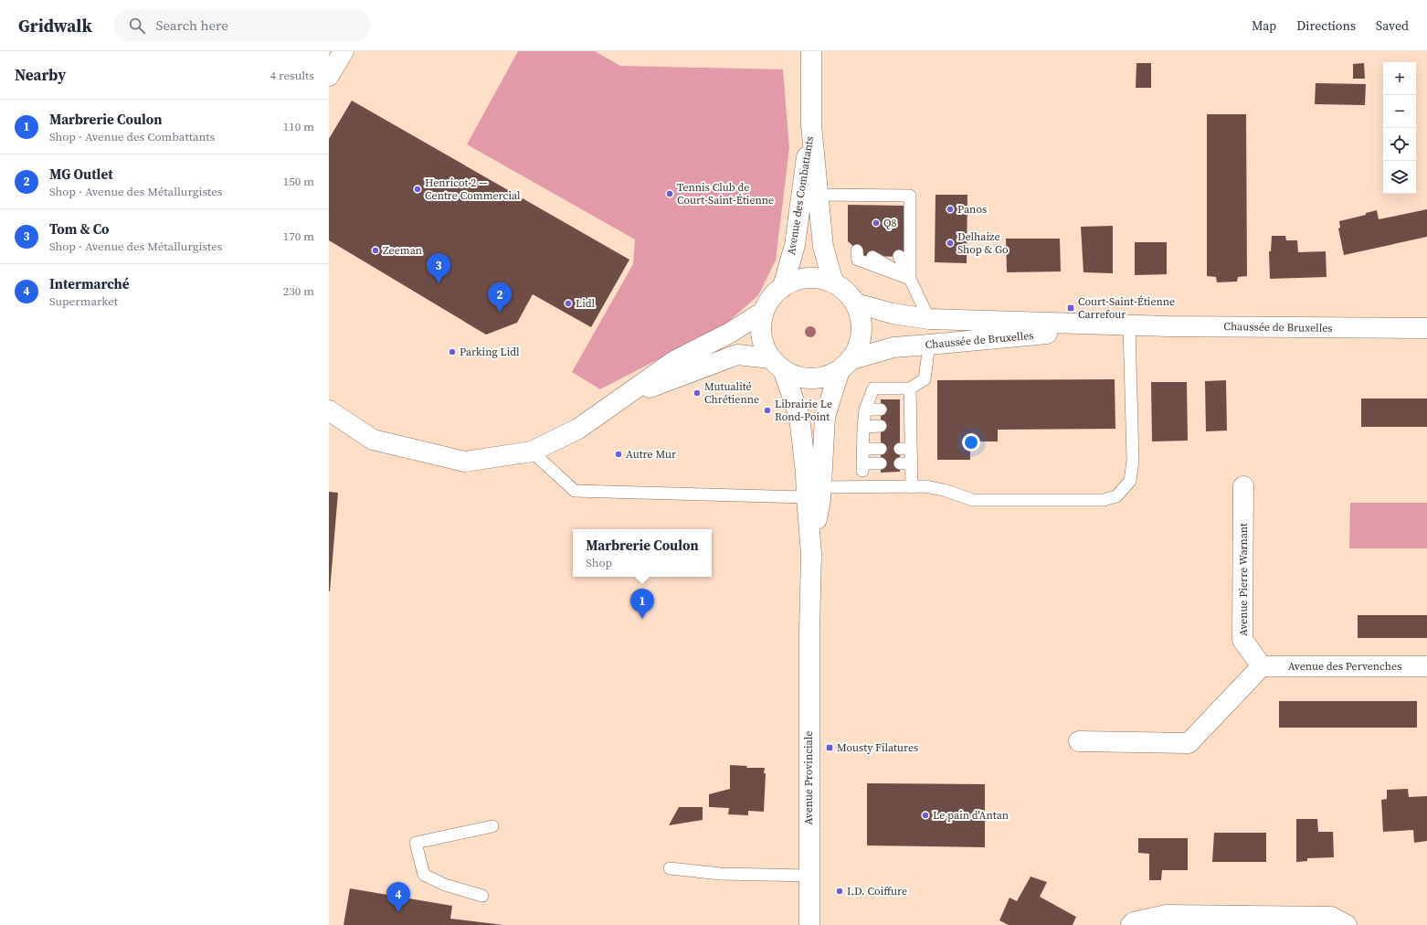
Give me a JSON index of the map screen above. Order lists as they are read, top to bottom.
{
  "streets": {
    "main road": [
      "Avenue des Combattants",
      "Chaussée de Bruxelles",
      "Avenue Pierre Warnant",
      "Avenue des Pervenches",
      "Avenue Provinciale"
    ]
  },
  "crossings": [
    ["Avenue des Combattants", "Chaussée de Bruxelles"],
    ["Avenue Pierre Warnant", "Avenue des Pervenches"]
  ],
  "places": {
    "other": [
      "Henricot 2 — Centre Commercial",
      "Tennis Club de Court-Saint-Étienne",
      "Panos",
      "Q8",
      "Delhaize Shop & Go",
      "Zeeman",
      "Lidl",
      "Parking Lidl",
      "Mutualité Chrétienne",
      "Librairie Le Rond-Point",
      "Autre Mur",
      "Le pain d'Antan",
      "I.D. Coiffure"
    ],
    "transit": ["Court-Saint-Étienne Carrefour", "Mousty Filatures"]
  },
  "page": {
    "header": "Gridwalk",
    "search": "Search here",
    "nav": ["Map", "Directions", "Saved"],
    "heading": ["Nearby", "4 results"],
    "map_buttons": ["+", "−"],
    "list": [
      {
        "mark": "1",
        "name": "Marbrerie Coulon",
        "note": "Shop · Avenue des Combattants",
        "value": "110 m"
      },
      {
        "mark": "2",
        "name": "MG Outlet",
        "note": "Shop · Avenue des Métallurgistes",
        "value": "150 m"
      },
      {
        "mark": "3",
        "name": "Tom & Co",
        "note": "Shop · Avenue des Métallurgistes",
        "value": "170 m"
      },
      {
        "mark": "4",
        "name": "Intermarché",
        "note": "Supermarket",
        "value": "230 m"
      }
    ],
    "pins": [
      "3",
      "2",
      "1",
      "4"
    ],
    "popup": ["Marbrerie Coulon", "Shop"]
  }
}
